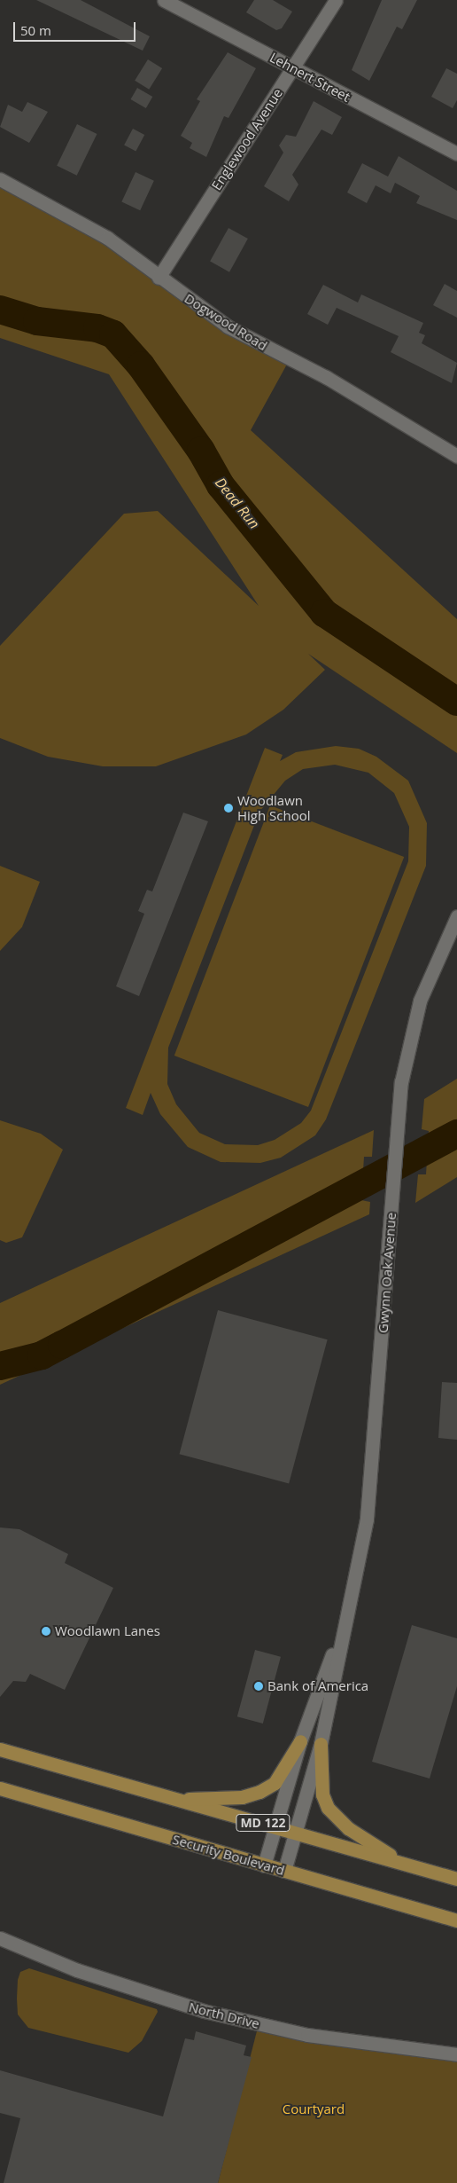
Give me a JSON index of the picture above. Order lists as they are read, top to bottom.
{
  "streets": {
    "main road": ["MD 122", "Security Boulevard"],
    "street": [
      "Lehnert Street",
      "Englewood Avenue",
      "Dogwood Road",
      "Gwynn Oak Avenue",
      "North Drive"
    ]
  },
  "crossings": [
    ["Lehnert Street", "Englewood Avenue"],
    ["Englewood Avenue", "Dogwood Road"],
    ["Gwynn Oak Avenue", "MD 122"],
    ["Gwynn Oak Avenue", "Security Boulevard"]
  ],
  "water": ["Dead Run"],
  "parks": ["Courtyard"],
  "places": ["Woodlawn High School", "Woodlawn Lanes", "Bank of America"],
  "scale_bar": "50 m"
}
